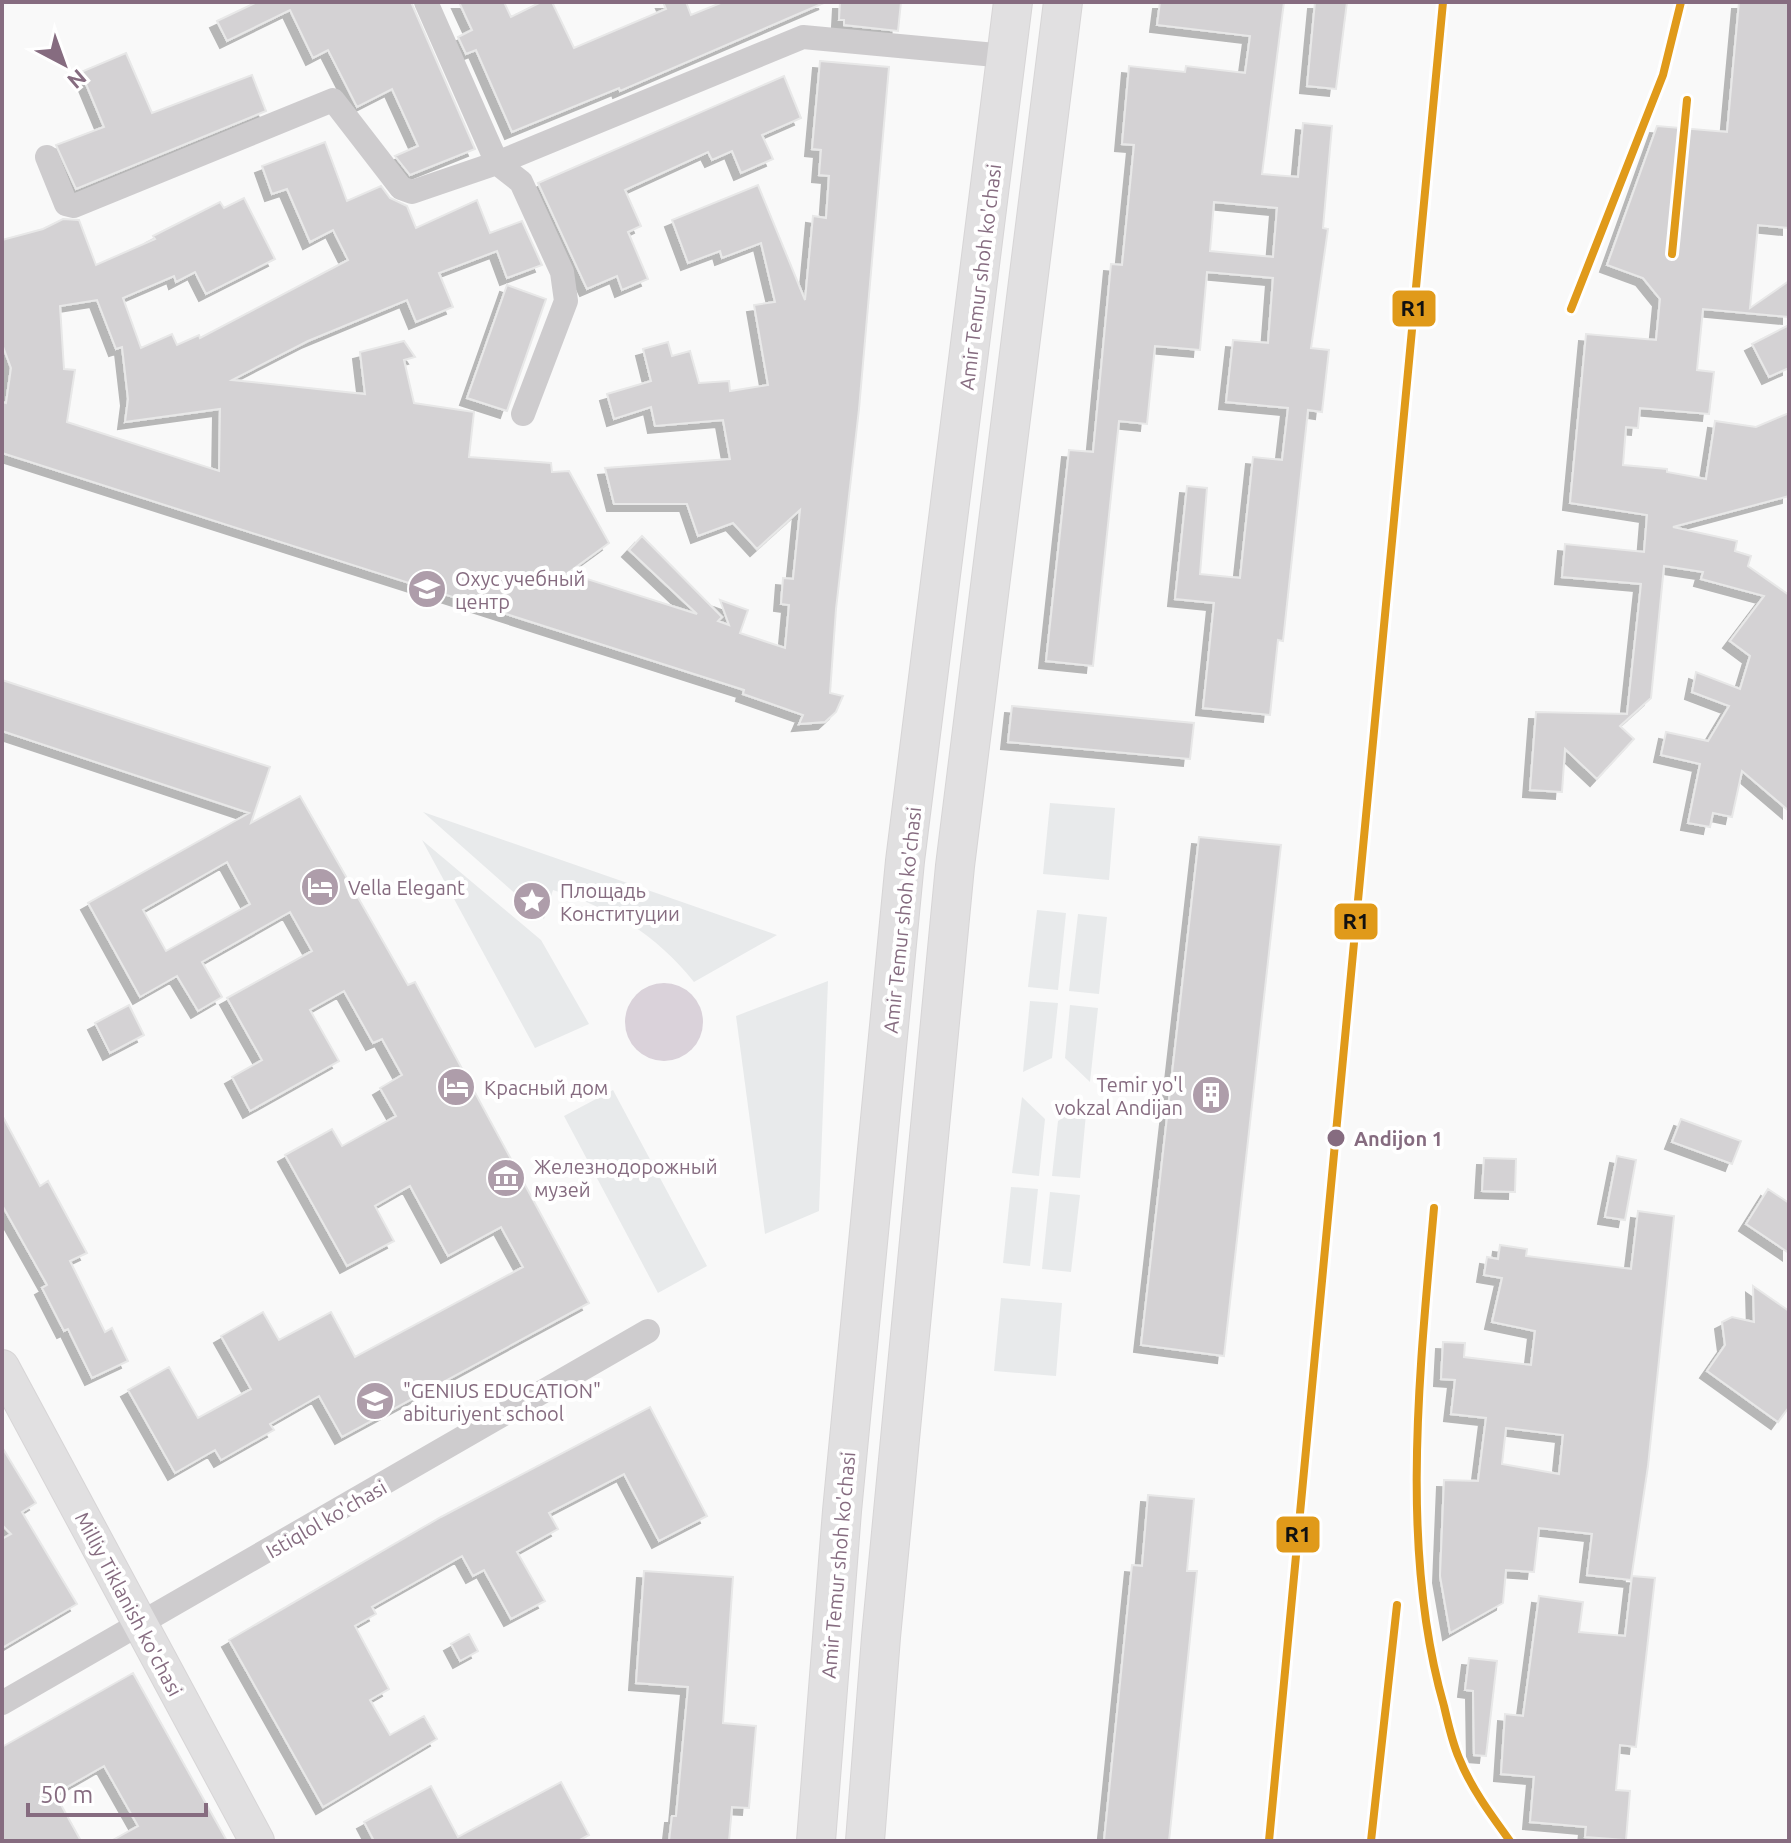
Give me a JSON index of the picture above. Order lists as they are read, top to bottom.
{
  "streets": {
    "main road": ["Amir Temur shoh ko'chasi"],
    "street": ["Istiqlol ko'chasi", "Milliy Tiklanish ko'chasi"]
  },
  "crossings": [
    ["Istiqlol ko'chasi", "Milliy Tiklanish ko'chasi"]
  ],
  "places": {
    "school or university": ["Охус учебный центр", "\"GENIUS EDUCATION\" abituriyent school"],
    "hotel": ["Vella Elegant", "Красный дом"],
    "place": ["Площадь Конституции"],
    "building": ["Temir yo'l vokzal Andijan"],
    "other": ["Andijon 1"],
    "museum": ["Железнодорожный музей"]
  },
  "lines": ["transit line R1"],
  "scale_bar": "50 m",
  "north": "bottom right"
}
